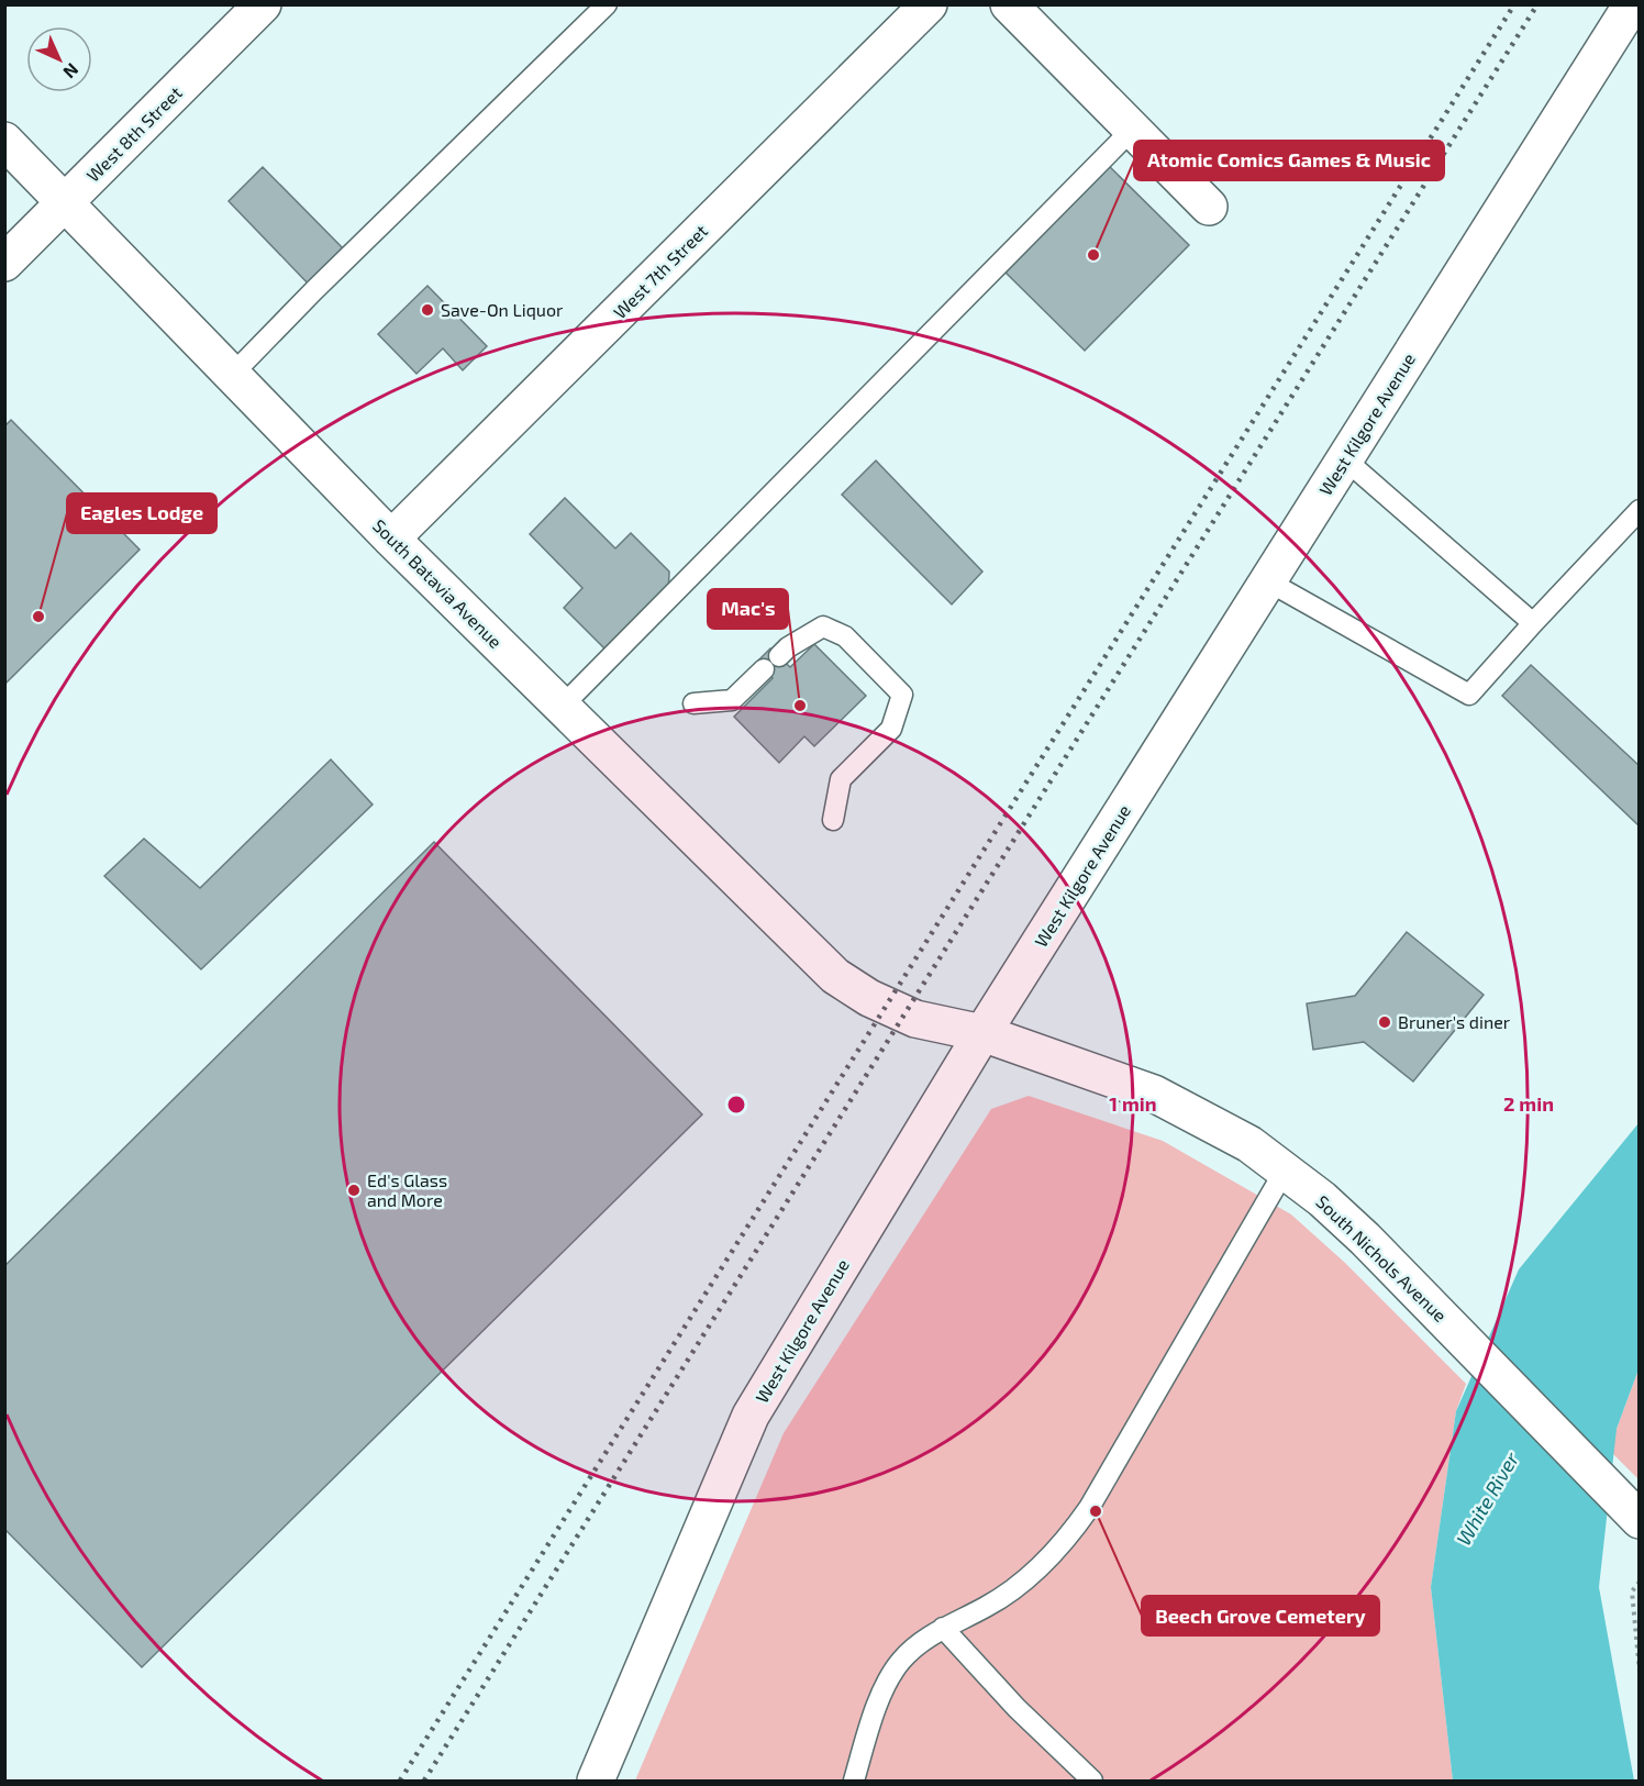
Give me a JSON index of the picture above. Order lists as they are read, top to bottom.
{
  "streets": {
    "street": [
      "West 8th Street",
      "West 7th Street",
      "West Kilgore Avenue",
      "South Batavia Avenue",
      "South Nichols Avenue"
    ]
  },
  "crossings": [
    ["West 8th Street", "South Batavia Avenue"],
    ["West 7th Street", "South Batavia Avenue"],
    ["West Kilgore Avenue", "South Nichols Avenue"],
    ["South Batavia Avenue", "South Nichols Avenue"]
  ],
  "water": ["White River"],
  "places": [
    "Atomic Comics Games & Music",
    "Save-On Liquor",
    "Eagles Lodge",
    "Mac's",
    "Bruner's diner",
    "Ed's Glass and More",
    "Beech Grove Cemetery"
  ],
  "north": "bottom right",
  "rings": ["1 min", "2 min"]
}
